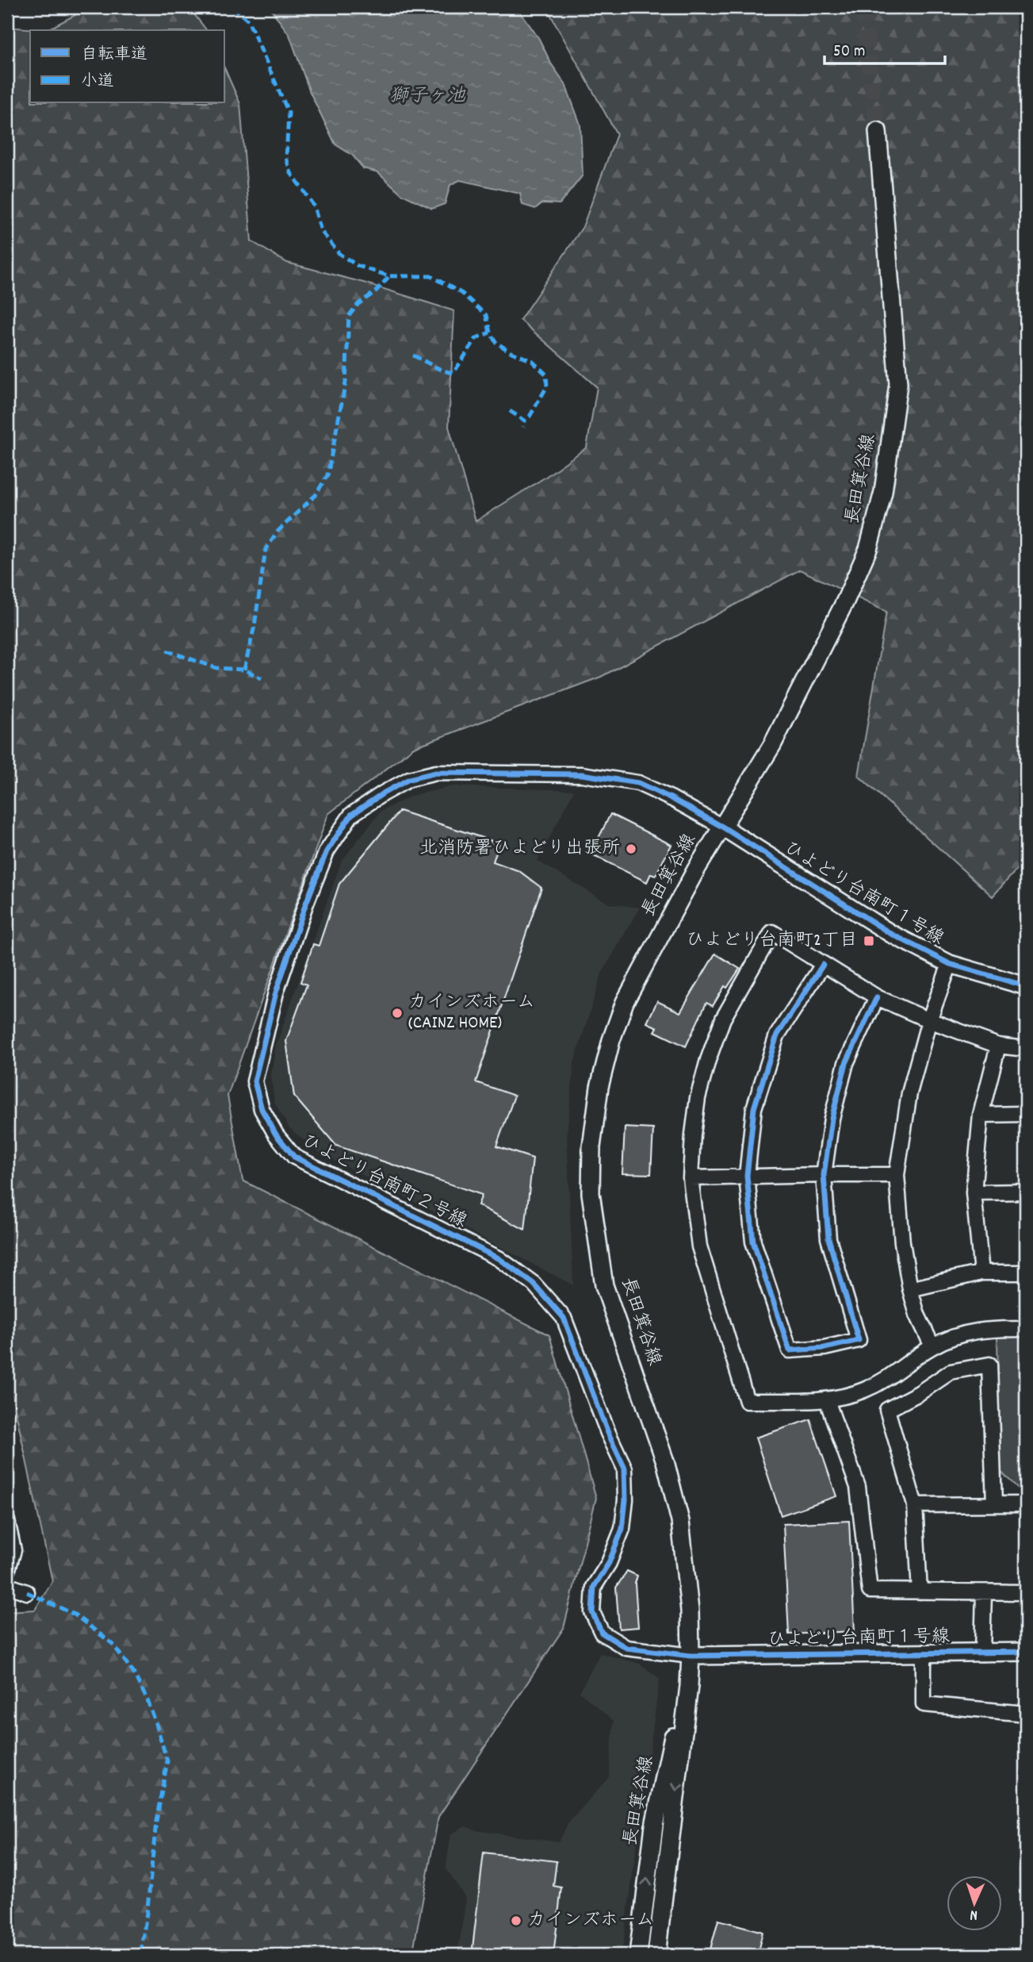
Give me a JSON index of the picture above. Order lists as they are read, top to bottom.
{
  "streets": {
    "street": ["長田箕谷線", "ひよどり台南町１号線", "ひよどり台南町２号線"]
  },
  "crossings": [
    ["長田箕谷線", "ひよどり台南町１号線"],
    ["長田箕谷線", "ひよどり台南町２号線"],
    ["ひよどり台南町１号線", "ひよどり台南町２号線"]
  ],
  "water": ["獅子ヶ池"],
  "places": {
    "other": ["北消防署ひよどり出張所", "カインズホーム (CAINZ HOME)", "カインズホーム"],
    "transit": ["ひよどり台南町2丁目"]
  },
  "legend": ["自転車道", "小道"],
  "scale_bar": "50 m",
  "north": "bottom"
}
